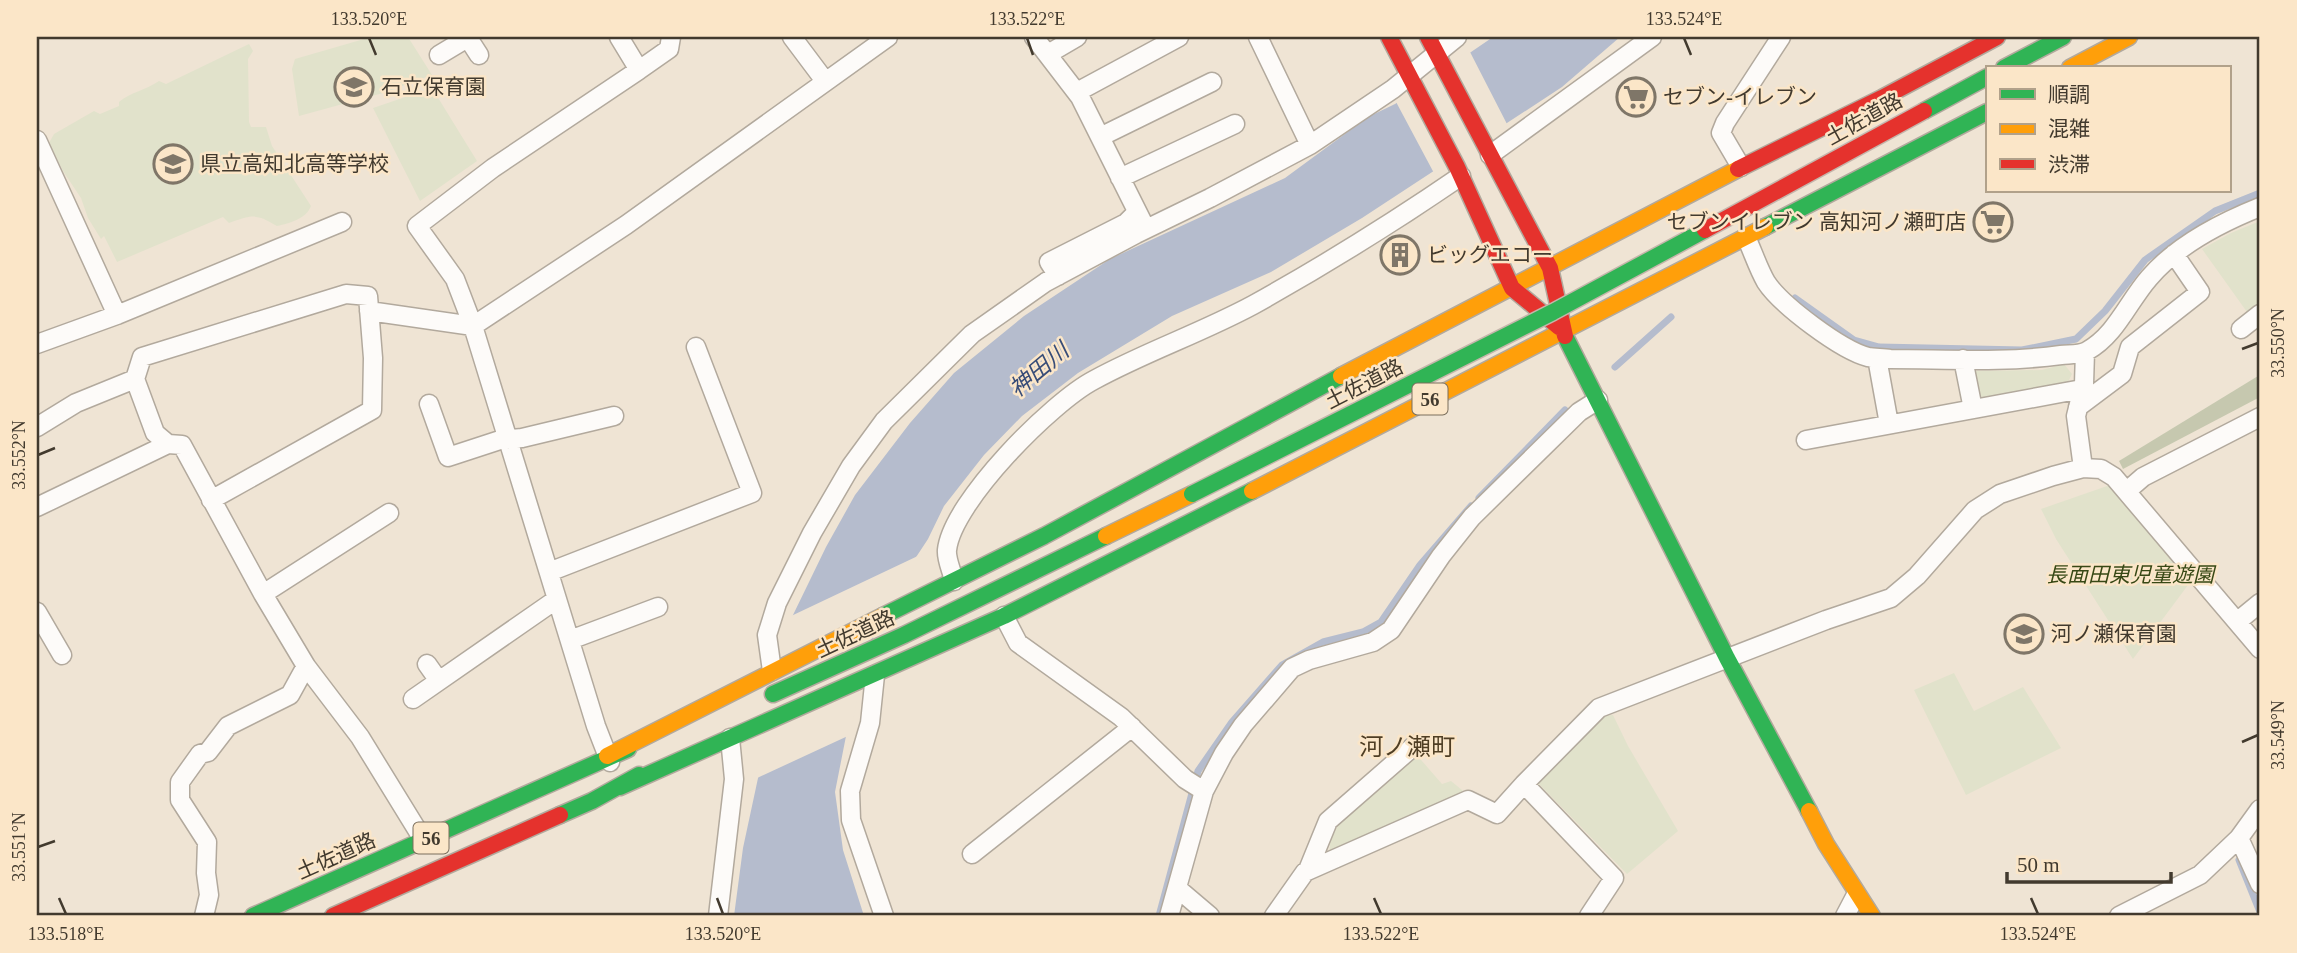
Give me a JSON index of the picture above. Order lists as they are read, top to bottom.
{
  "streets": {
    "main road": ["土佐道路", "56"]
  },
  "crossings": [
    ["土佐道路", "56"]
  ],
  "districts": ["河ノ瀬町"],
  "water": ["神田川"],
  "parks": ["長面田東児童遊園"],
  "places": {
    "school or university": ["石立保育園", "県立高知北高等学校", "河ノ瀬保育園"],
    "supermarket": ["セブン-イレブン", "セブンイレブン 高知河ノ瀬町店"],
    "building": ["ビッグエコー"]
  },
  "legend": ["順調", "混雑", "渋滞"],
  "scale_bar": "50 m",
  "coordinates": [
    "133.520°E",
    "133.522°E",
    "133.524°E",
    "33.550°N",
    "33.552°N",
    "33.549°N",
    "33.551°N",
    "133.518°E"
  ]
}
